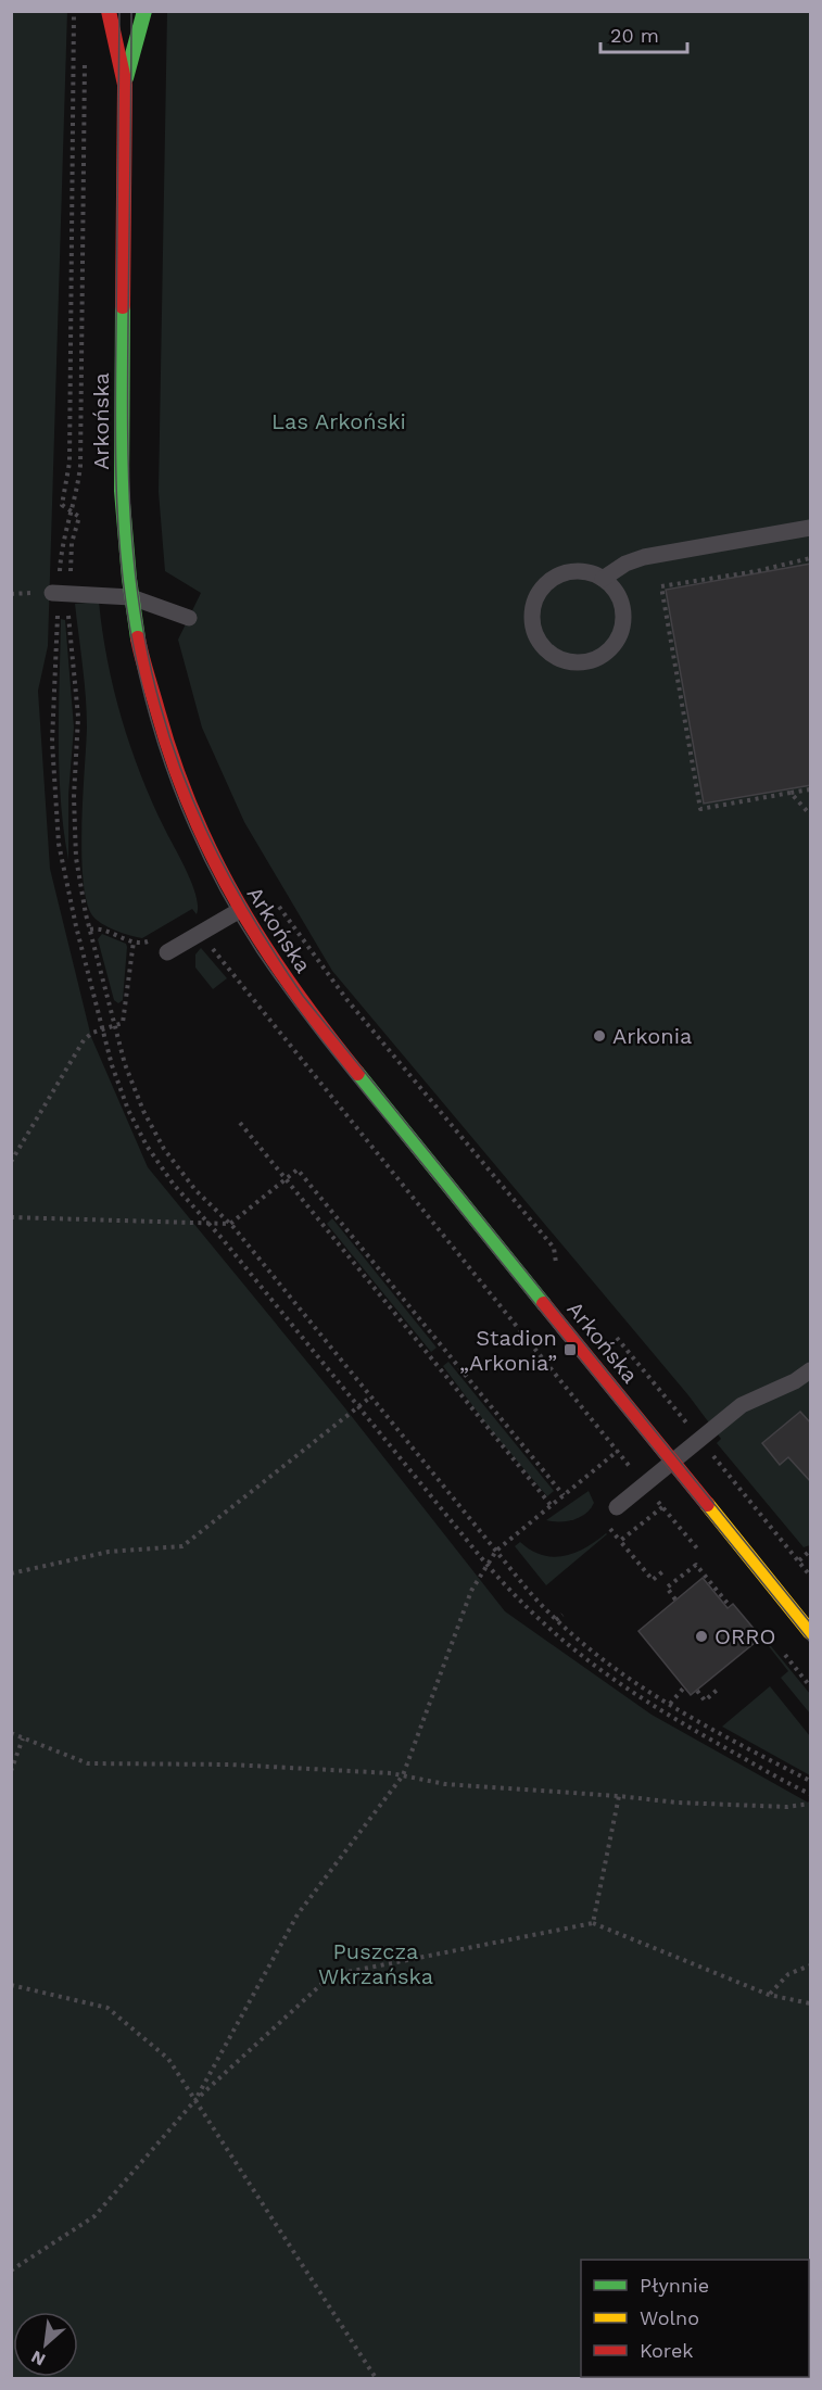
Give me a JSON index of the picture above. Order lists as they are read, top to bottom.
{
  "streets": {
    "street": ["Arkońska"]
  },
  "parks": ["Las Arkoński", "Puszcza Wkrzańska"],
  "places": {
    "other": ["Arkonia", "ORRO"],
    "transit": ["Stadion „Arkonia”"]
  },
  "legend": ["Płynnie", "Wolno", "Korek"],
  "scale_bar": "20 m",
  "north": "bottom left"
}
